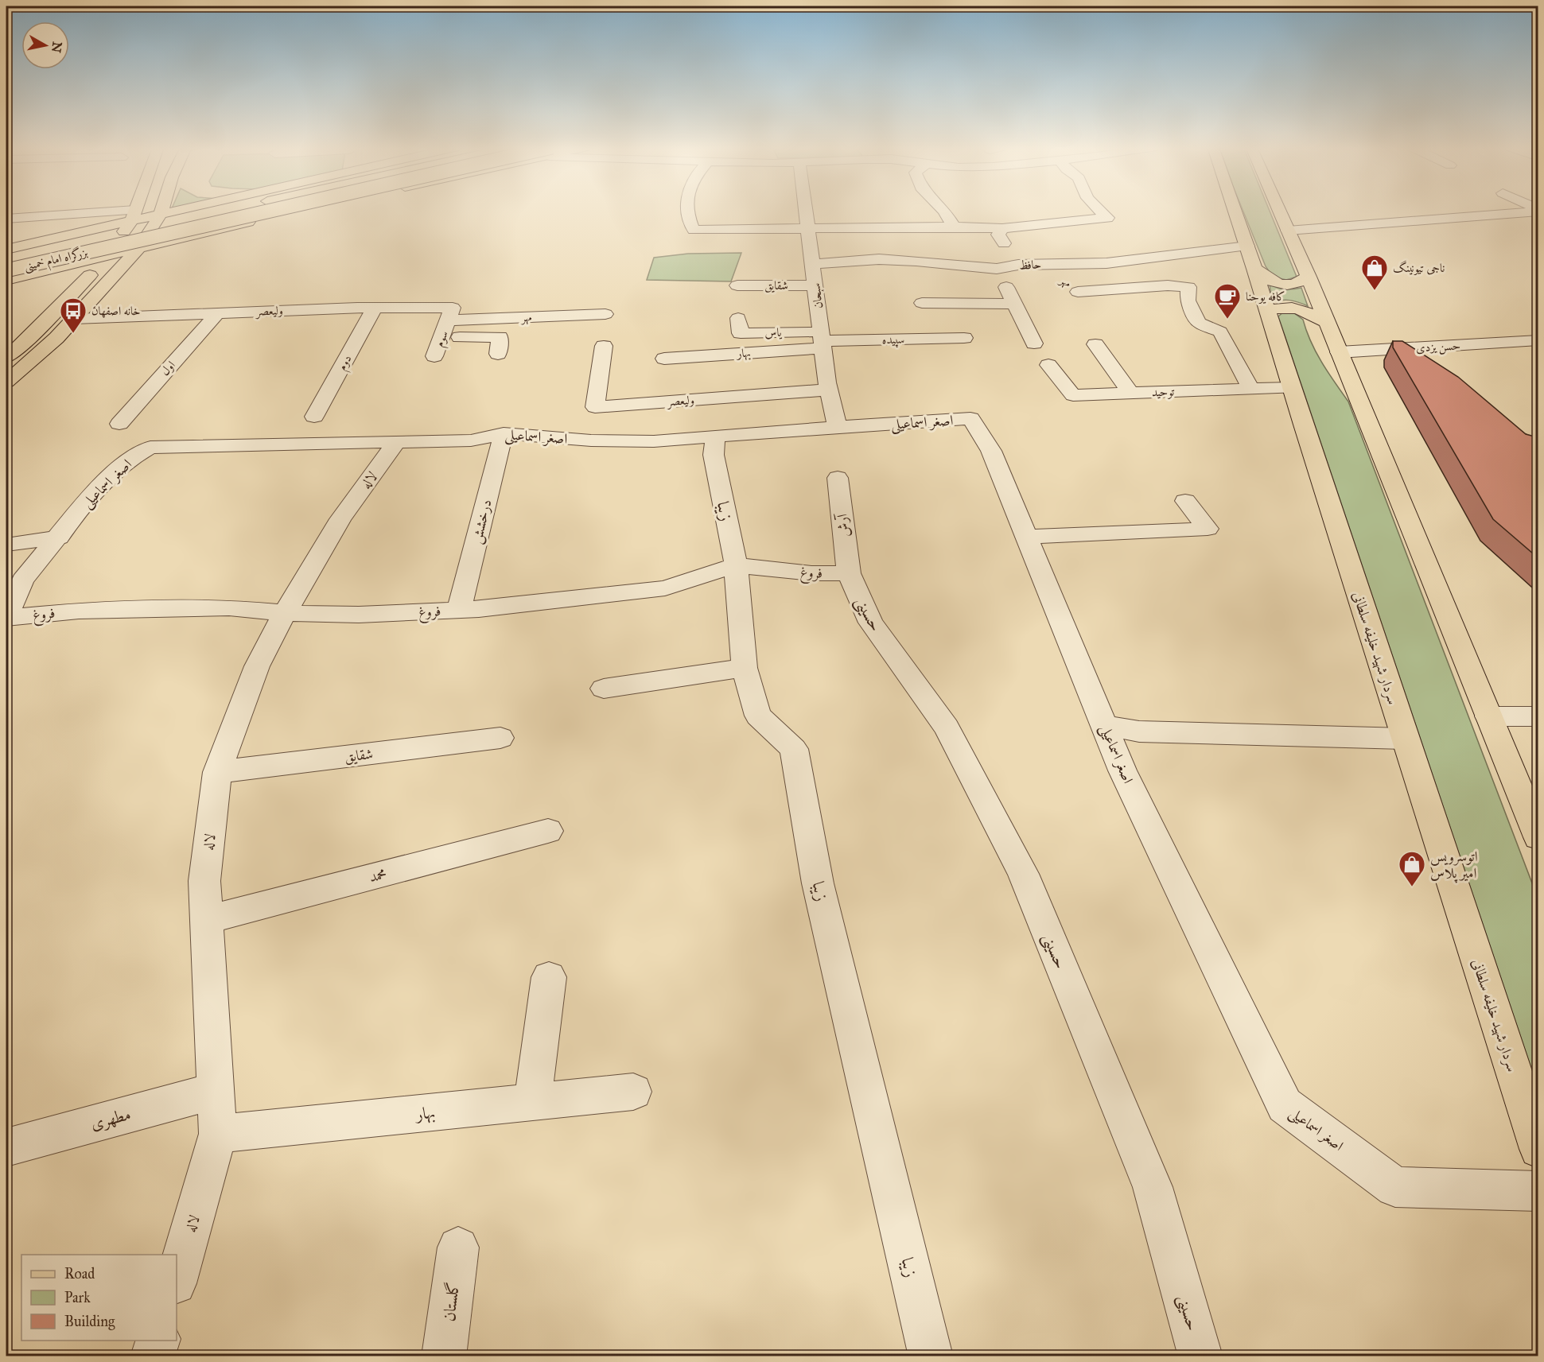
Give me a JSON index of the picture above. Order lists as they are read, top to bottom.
{
  "streets": {
    "main road": ["بزرگراه امام خمینی", "سردار شهید خلیفه سلطانی"],
    "street": [
      "حافظ",
      "مهر",
      "شقایق",
      "سبحان",
      "ولیعصر",
      "یاس",
      "سوم",
      "سپیده",
      "حسن یزدی",
      "بهار",
      "دوم",
      "اول",
      "توحید",
      "اصغر اسماعیلی",
      "لاله",
      "زیبا",
      "درخشش",
      "آرش",
      "فروغ",
      "حسینی",
      "محمد",
      "مطهری",
      "گلستان"
    ]
  },
  "crossings": [
    ["حافظ", "مهر"],
    ["حافظ", "سبحان"],
    ["حافظ", "سردار شهید خلیفه سلطانی"],
    ["مهر", "ولیعصر"],
    ["مهر", "سوم"],
    ["شقایق", "سبحان"],
    ["شقایق", "لاله"],
    ["سبحان", "ولیعصر"],
    ["سبحان", "یاس"],
    ["سبحان", "سپیده"],
    ["سبحان", "بهار"],
    ["سبحان", "اصغر اسماعیلی"],
    ["ولیعصر", "سوم"],
    ["ولیعصر", "دوم"],
    ["ولیعصر", "اول"],
    ["یاس", "سپیده"],
    ["یاس", "بهار"],
    ["سپیده", "بهار"],
    ["بهار", "لاله"],
    ["توحید", "سردار شهید خلیفه سلطانی"],
    ["اصغر اسماعیلی", "لاله"],
    ["اصغر اسماعیلی", "زیبا"],
    ["اصغر اسماعیلی", "درخشش"],
    ["اصغر اسماعیلی", "فروغ"],
    ["لاله", "فروغ"],
    ["لاله", "محمد"],
    ["لاله", "مطهری"],
    ["زیبا", "فروغ"],
    ["درخشش", "فروغ"],
    ["آرش", "فروغ"],
    ["آرش", "حسینی"],
    ["فروغ", "حسینی"]
  ],
  "places": {
    "shop": ["ناجی‌ تیونینگ", "اتوسرويس امير پلاس"],
    "cafe": ["کافه یوحنا"],
    "bus stop": ["خانه اصفهان"]
  },
  "legend": ["Road", "Park", "Building"],
  "north": "right"
}
